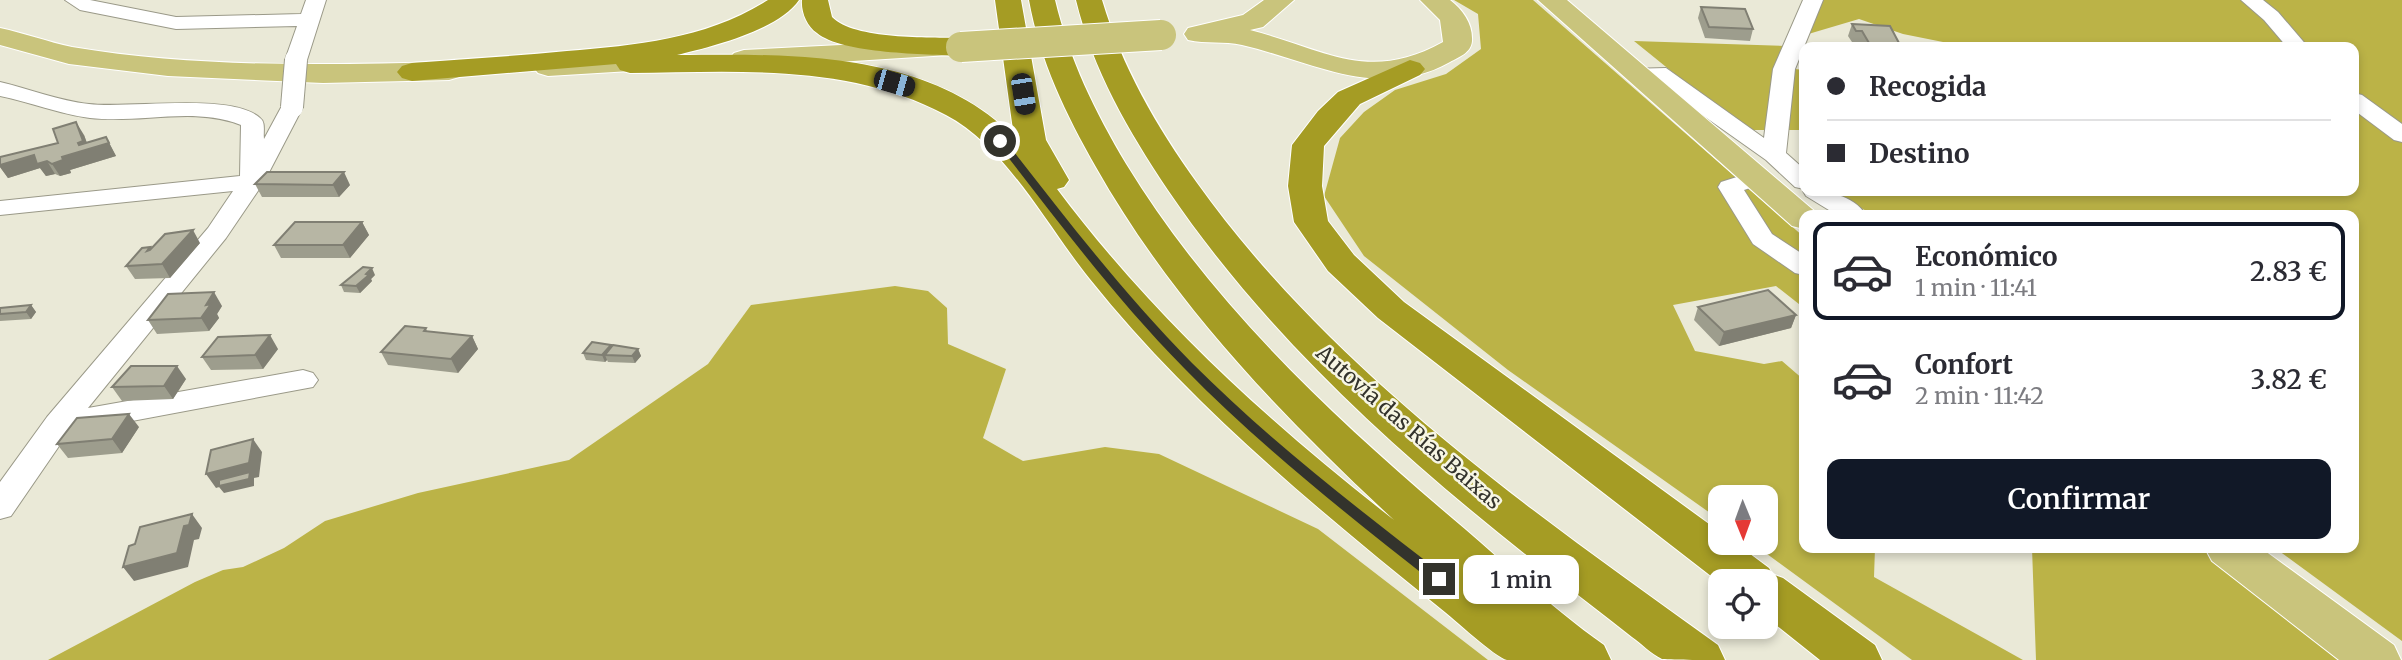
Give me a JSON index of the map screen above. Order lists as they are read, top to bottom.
{
  "streets": {
    "highway": ["Autovía das Rías Baixas"]
  },
  "north": "bottom",
  "page": {
    "banner": ["Recogida", "Destino"],
    "list": [
      {
        "name": "Económico",
        "note": "1 min · 11:41",
        "value": "2.83 €"
      },
      {
        "name": "Confort",
        "note": "2 min · 11:42",
        "value": "3.82 €"
      }
    ],
    "buttons": "Confirmar",
    "bubble": "1 min"
  }
}
